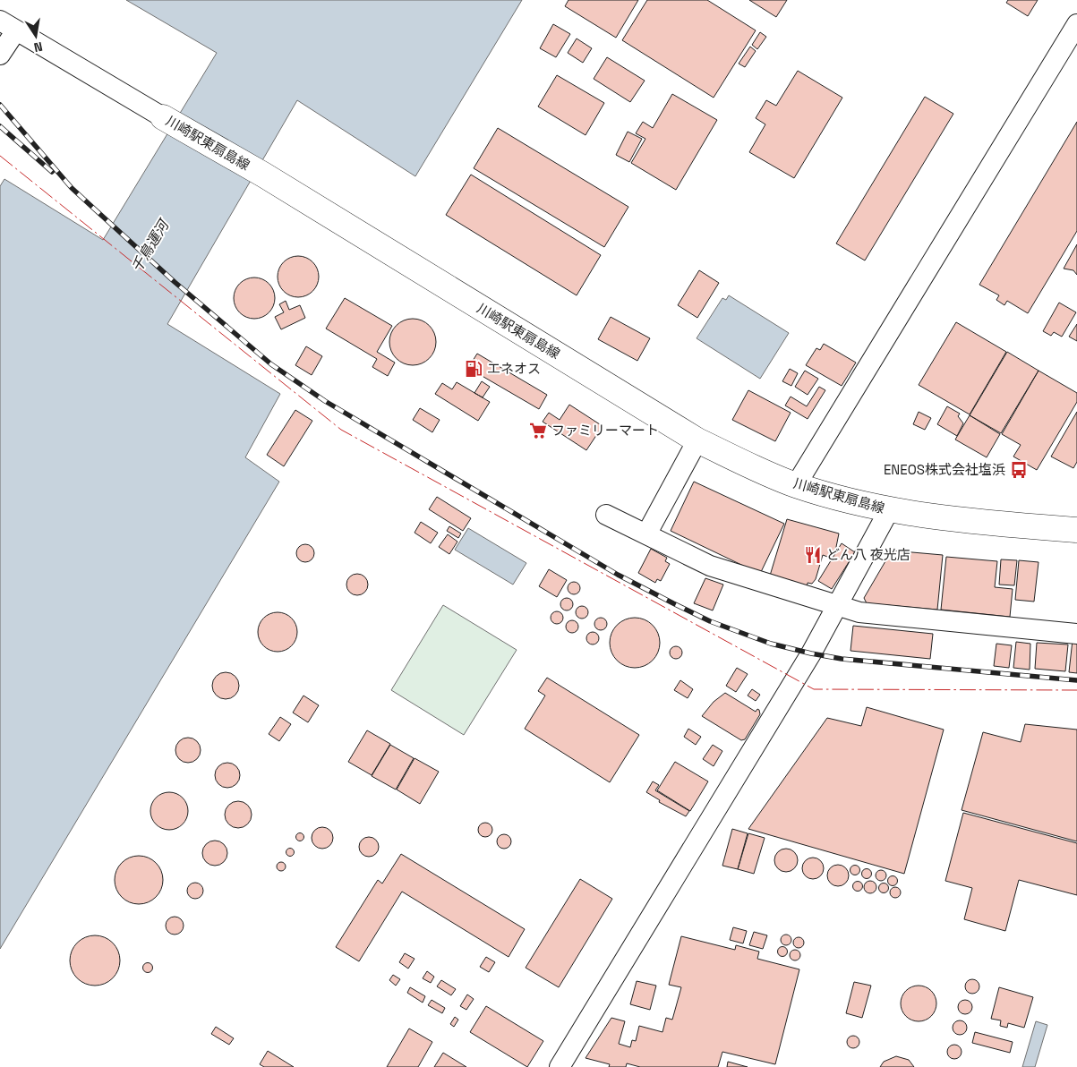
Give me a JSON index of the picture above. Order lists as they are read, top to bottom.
{
  "streets": {
    "highway": ["川崎駅東扇島線"]
  },
  "water": ["千鳥運河"],
  "places": {
    "fuel station": ["エネオス"],
    "supermarket": ["ファミリーマート"],
    "bus stop": ["ENEOS株式会社塩浜"],
    "restaurant": ["どん八 夜光店"]
  },
  "north": "bottom"
}
